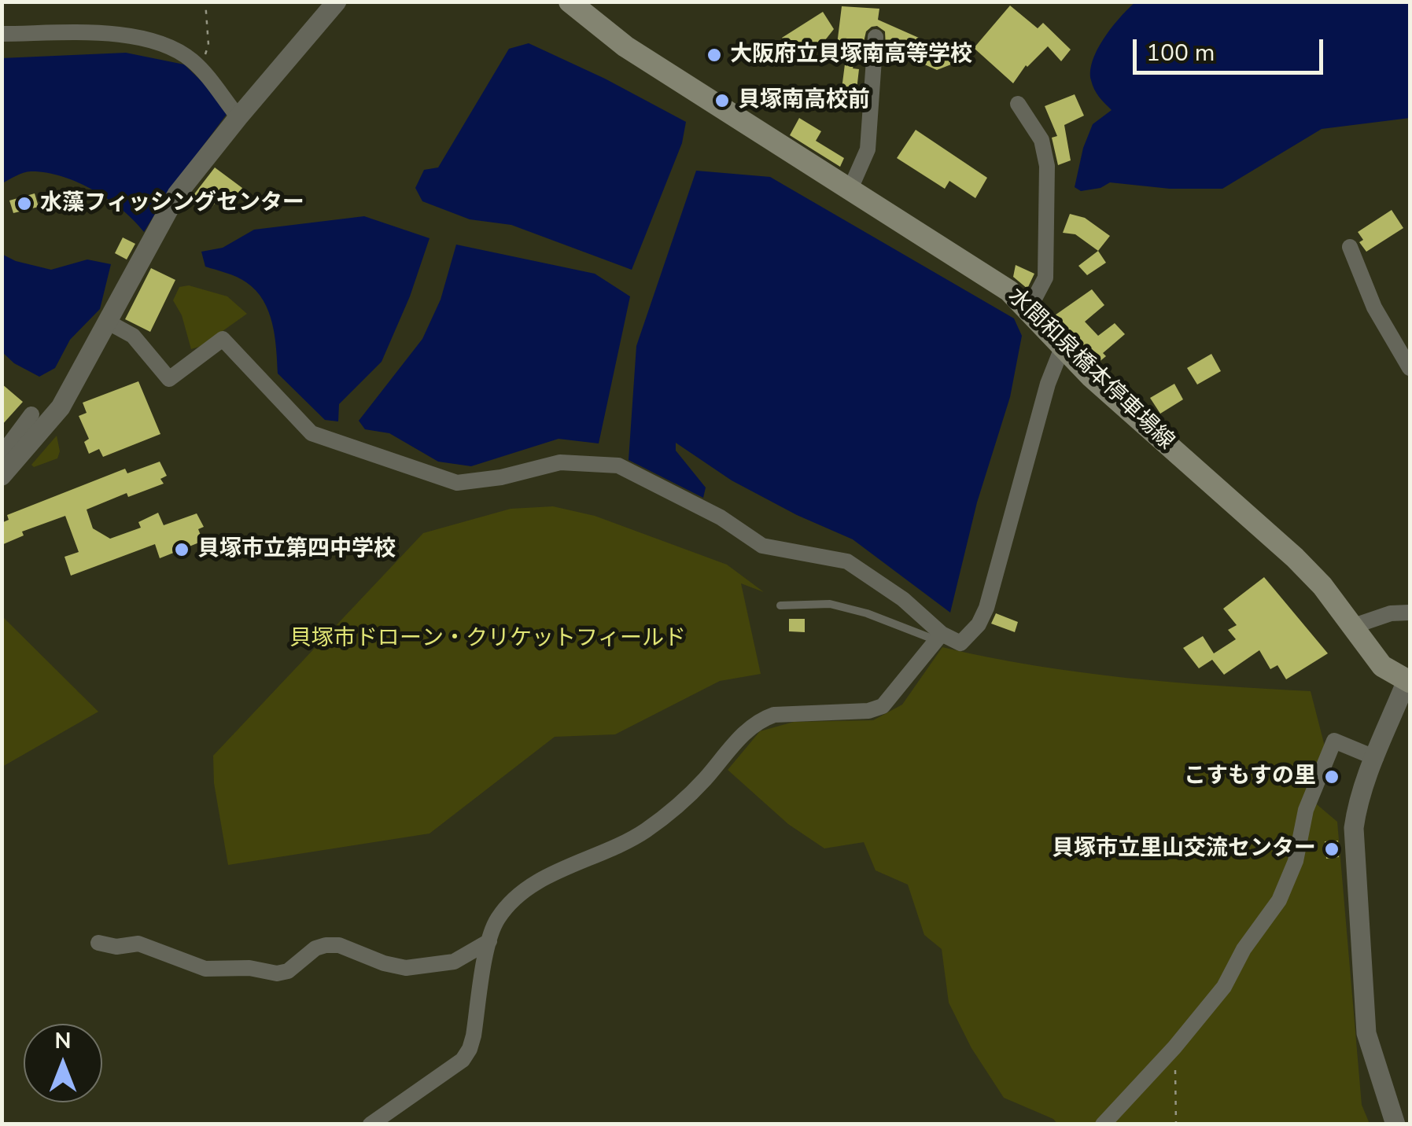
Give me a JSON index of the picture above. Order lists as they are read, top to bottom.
{
  "streets": {
    "main road": ["水間和泉橋本停車場線"]
  },
  "parks": ["貝塚市ドローン・クリケットフィールド"],
  "places": [
    "大阪府立貝塚南高等学校",
    "貝塚南高校前",
    "水藻フィッシングセンター",
    "貝塚市立第四中学校",
    "こすもすの里",
    "貝塚市立里山交流センター"
  ],
  "scale_bar": "100 m",
  "north": "top"
}
